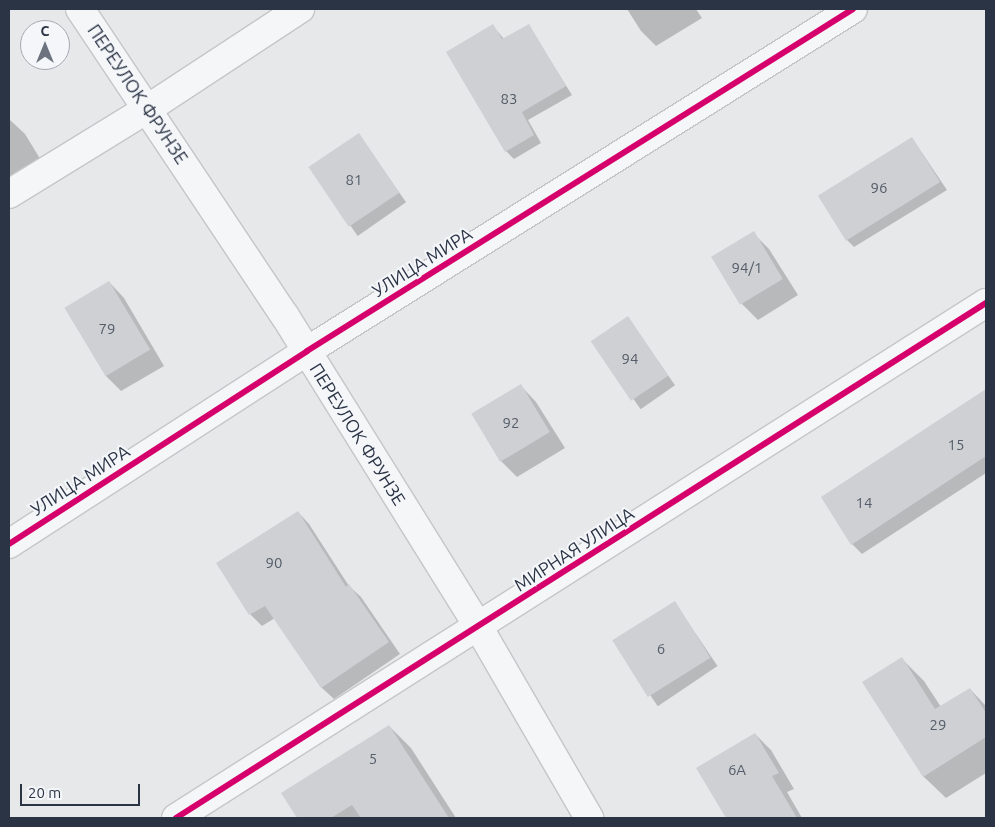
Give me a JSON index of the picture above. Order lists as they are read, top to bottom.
{
  "streets": {
    "street": ["ПЕРЕУЛОК ФРУНЗЕ", "УЛИЦА МИРА", "МИРНАЯ УЛИЦА"]
  },
  "crossings": [
    ["ПЕРЕУЛОК ФРУНЗЕ", "УЛИЦА МИРА"],
    ["ПЕРЕУЛОК ФРУНЗЕ", "МИРНАЯ УЛИЦА"]
  ],
  "house_numbers": [
    "83",
    "81",
    "96",
    "94/1",
    "79",
    "94",
    "92",
    "15",
    "14",
    "90",
    "6",
    "29",
    "5",
    "6А"
  ],
  "scale_bar": "20 m",
  "north": "top"
}
